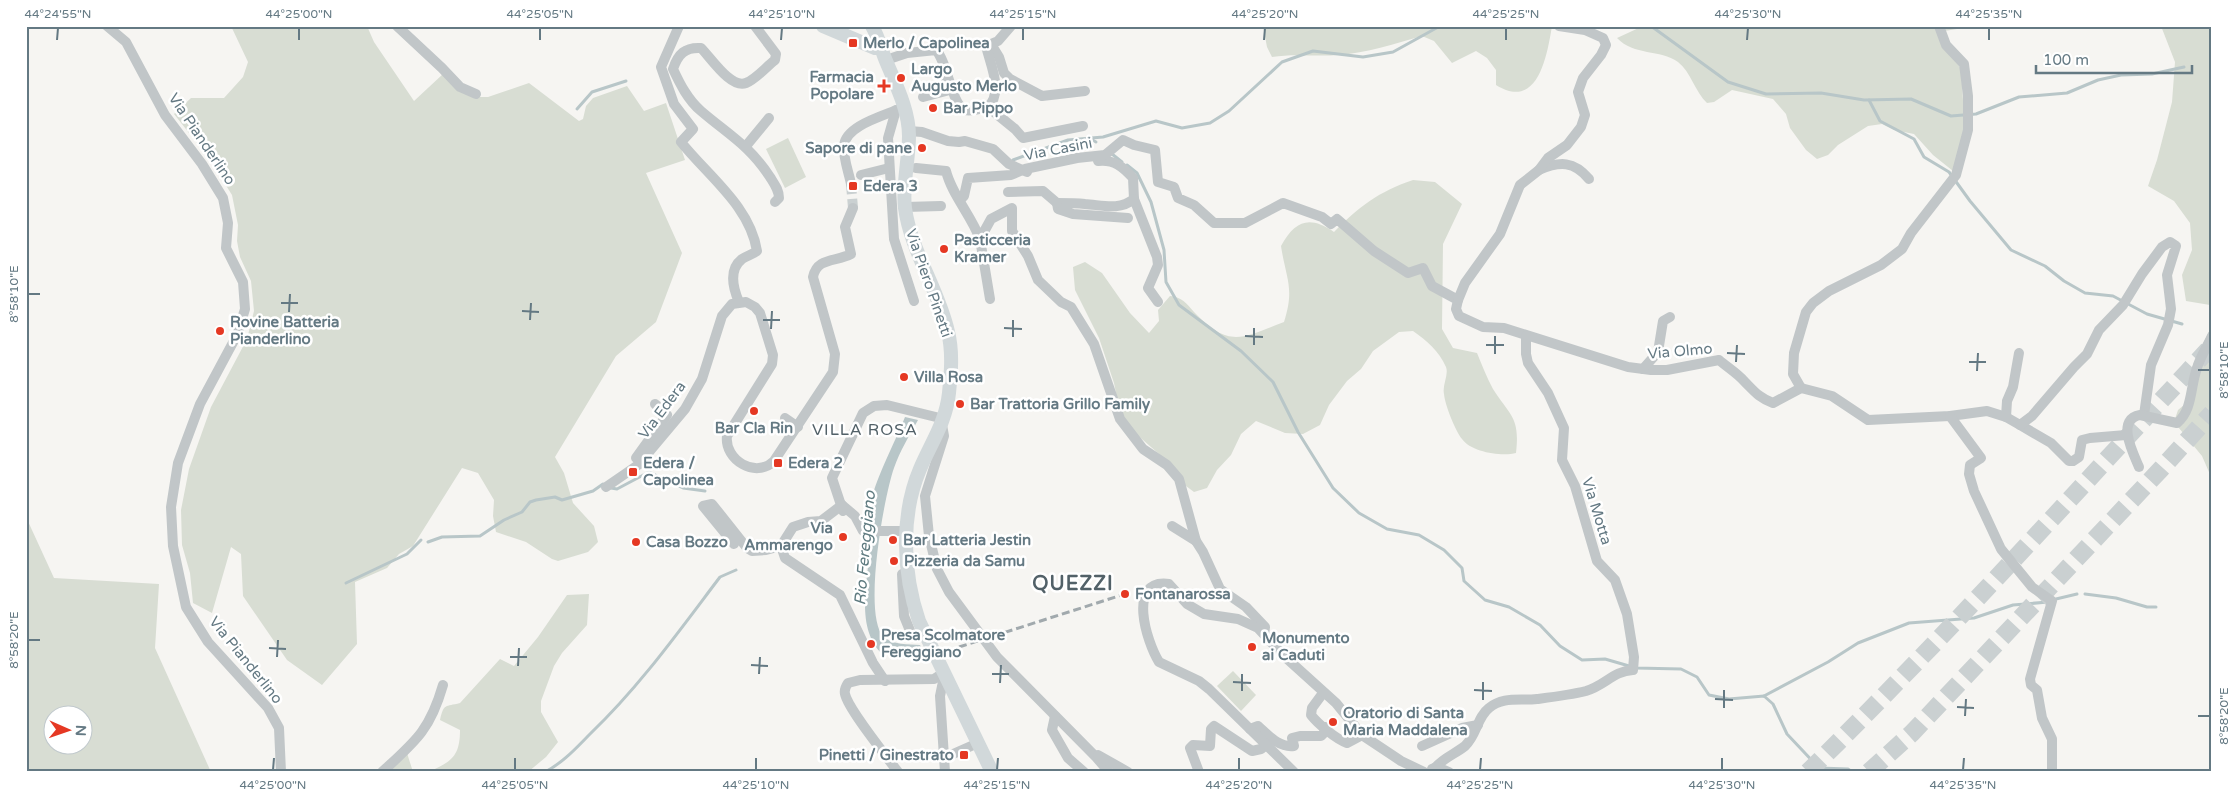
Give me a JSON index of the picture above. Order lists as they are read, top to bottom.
{
  "streets": {
    "street": [
      "Via Pianderlino",
      "Via Casini",
      "Via Piero Pinetti",
      "Via Olmo",
      "Via Edera",
      "Via Motta"
    ]
  },
  "crossings": [
    ["Via Casini", "Via Olmo"],
    ["Via Olmo", "Via Motta"]
  ],
  "districts": ["VILLA ROSA", "QUEZZI"],
  "water": ["Rio Fereggiano"],
  "places": {
    "transit": [
      "Merlo / Capolinea",
      "Edera 3",
      "Edera 2",
      "Edera / Capolinea",
      "Pinetti / Ginestrato"
    ],
    "other": [
      "Largo Augusto Merlo",
      "Bar Pippo",
      "Sapore di pane",
      "Pasticceria Kramer",
      "Rovine Batteria Pianderlino",
      "Villa Rosa",
      "Bar Trattoria Grillo Family",
      "Bar Cla Rin",
      "Via Ammarengo",
      "Bar Latteria Jestin",
      "Casa Bozzo",
      "Pizzeria da Samu",
      "Fontanarossa",
      "Presa Scolmatore Fereggiano",
      "Monumento ai Caduti",
      "Oratorio di Santa Maria Maddalena"
    ],
    "health": ["Farmacia Popolare"]
  },
  "scale_bar": "100 m",
  "north": "right",
  "coordinates": [
    "44°24'55\"N",
    "44°25'00\"N",
    "44°25'05\"N",
    "44°25'10\"N",
    "44°25'15\"N",
    "44°25'20\"N",
    "44°25'25\"N",
    "44°25'30\"N",
    "44°25'35\"N",
    "8°58'10\"E",
    "8°58'20\"E"
  ]
}
